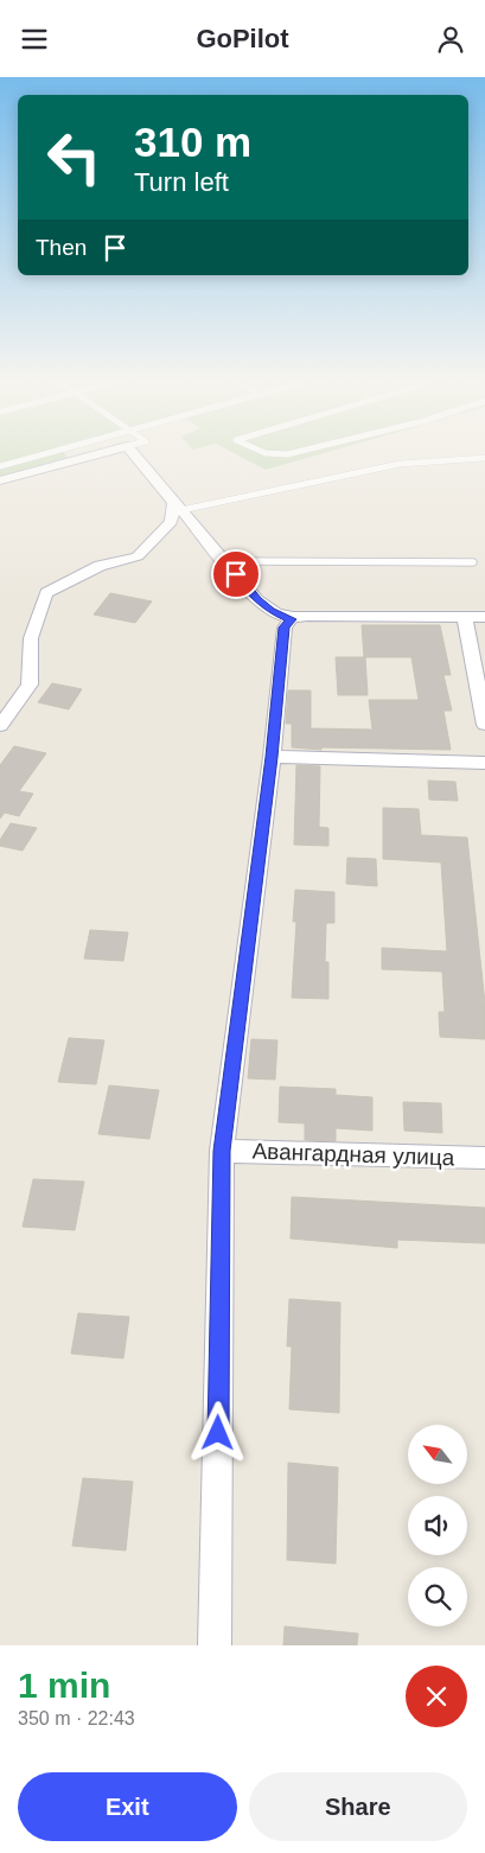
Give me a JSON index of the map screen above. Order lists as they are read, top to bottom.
{
  "streets": {
    "street": ["Авангардная улица"]
  },
  "north": "top left",
  "page": {
    "header": "GoPilot",
    "turn": ["310 m", "Turn left"],
    "then": "Then",
    "heading": ["1 min", "350 m · 22:43"],
    "buttons": ["Exit", "Share"]
  }
}
